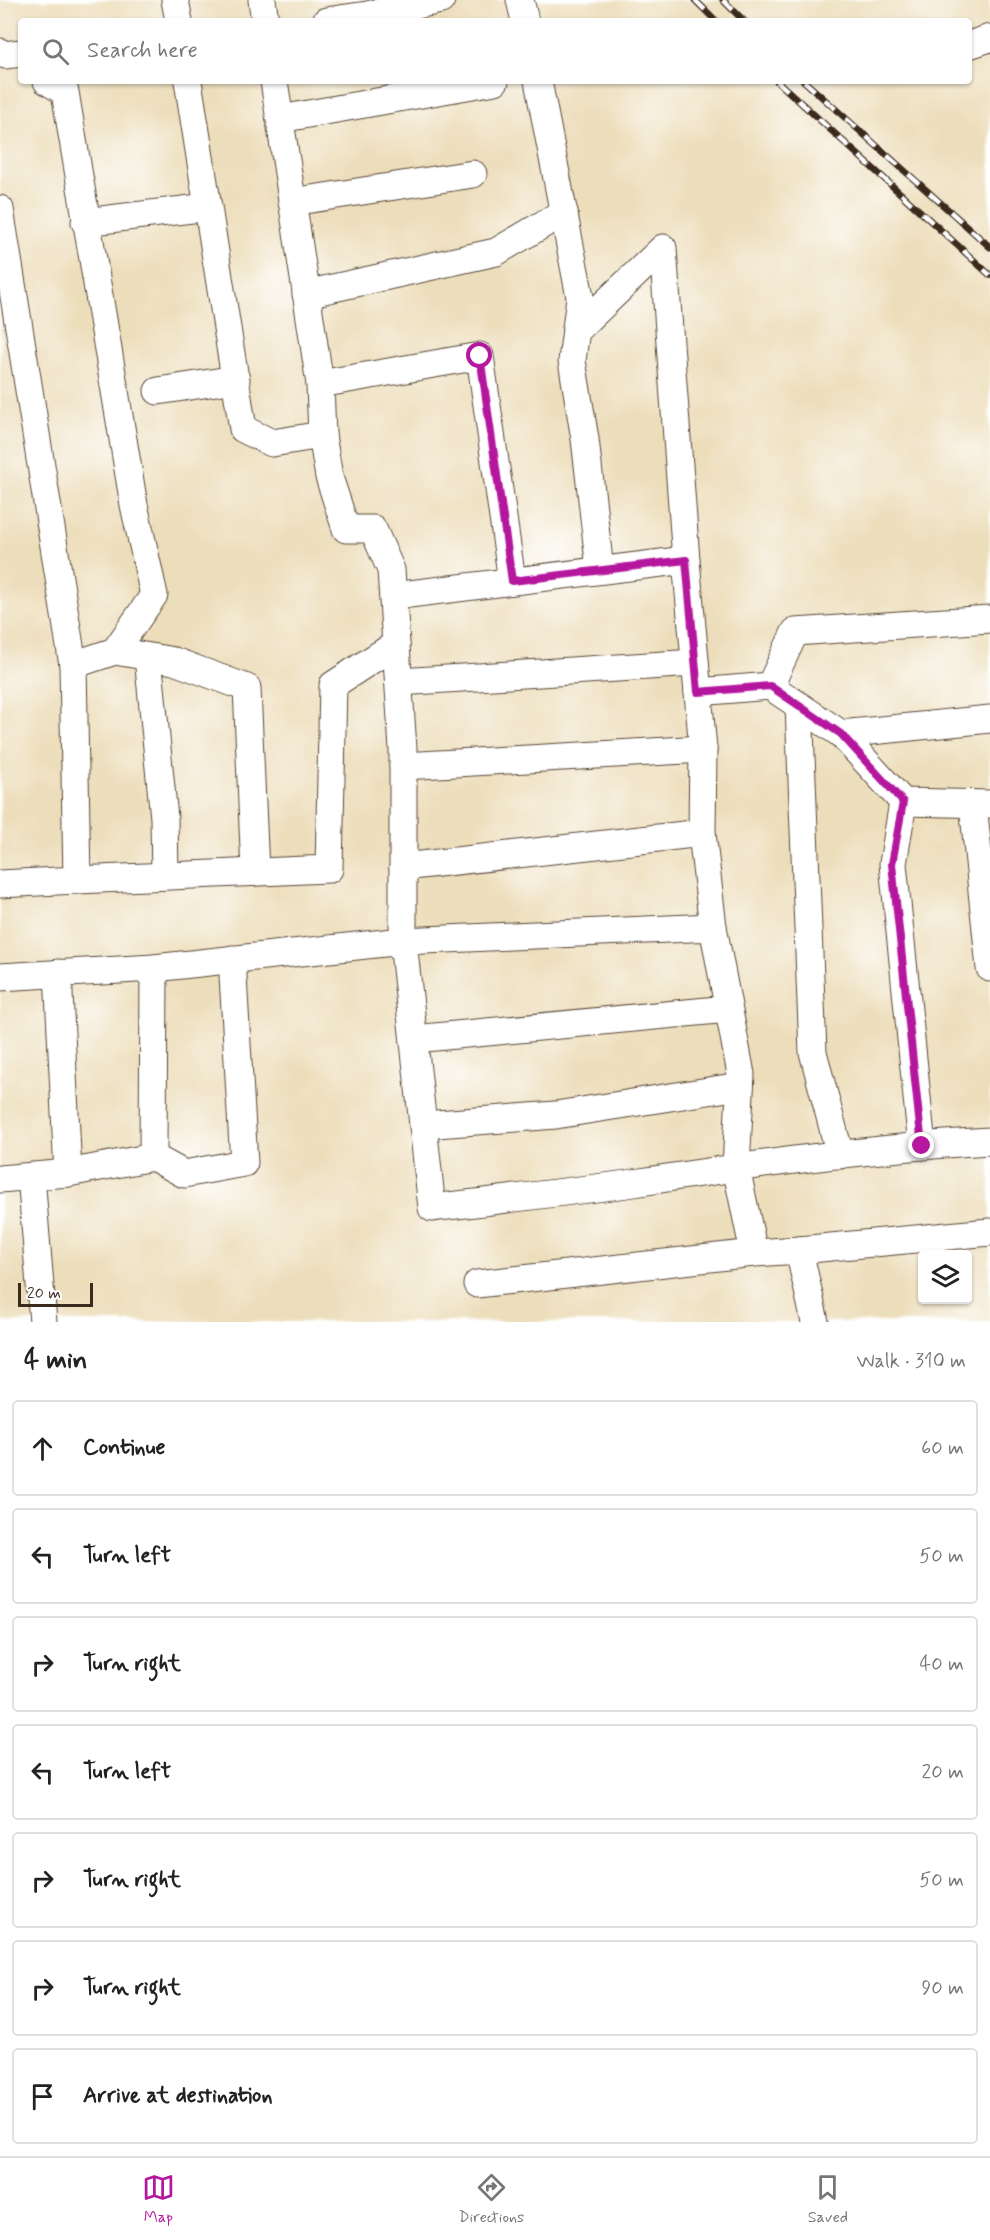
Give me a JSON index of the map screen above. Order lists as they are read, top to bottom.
{
  "scale_bar": "20 m",
  "page": {
    "search": "Search here",
    "scale": "20 m",
    "heading": ["4 min", "Walk · 310 m"],
    "list": [
      ["Continue", "60 m"],
      ["Turn left", "50 m"],
      ["Turn right", "40 m"],
      ["Turn left", "20 m"],
      ["Turn right", "50 m"],
      ["Turn right", "90 m"],
      "Arrive at destination"
    ],
    "nav": ["Map", "Directions", "Saved"]
  }
}
